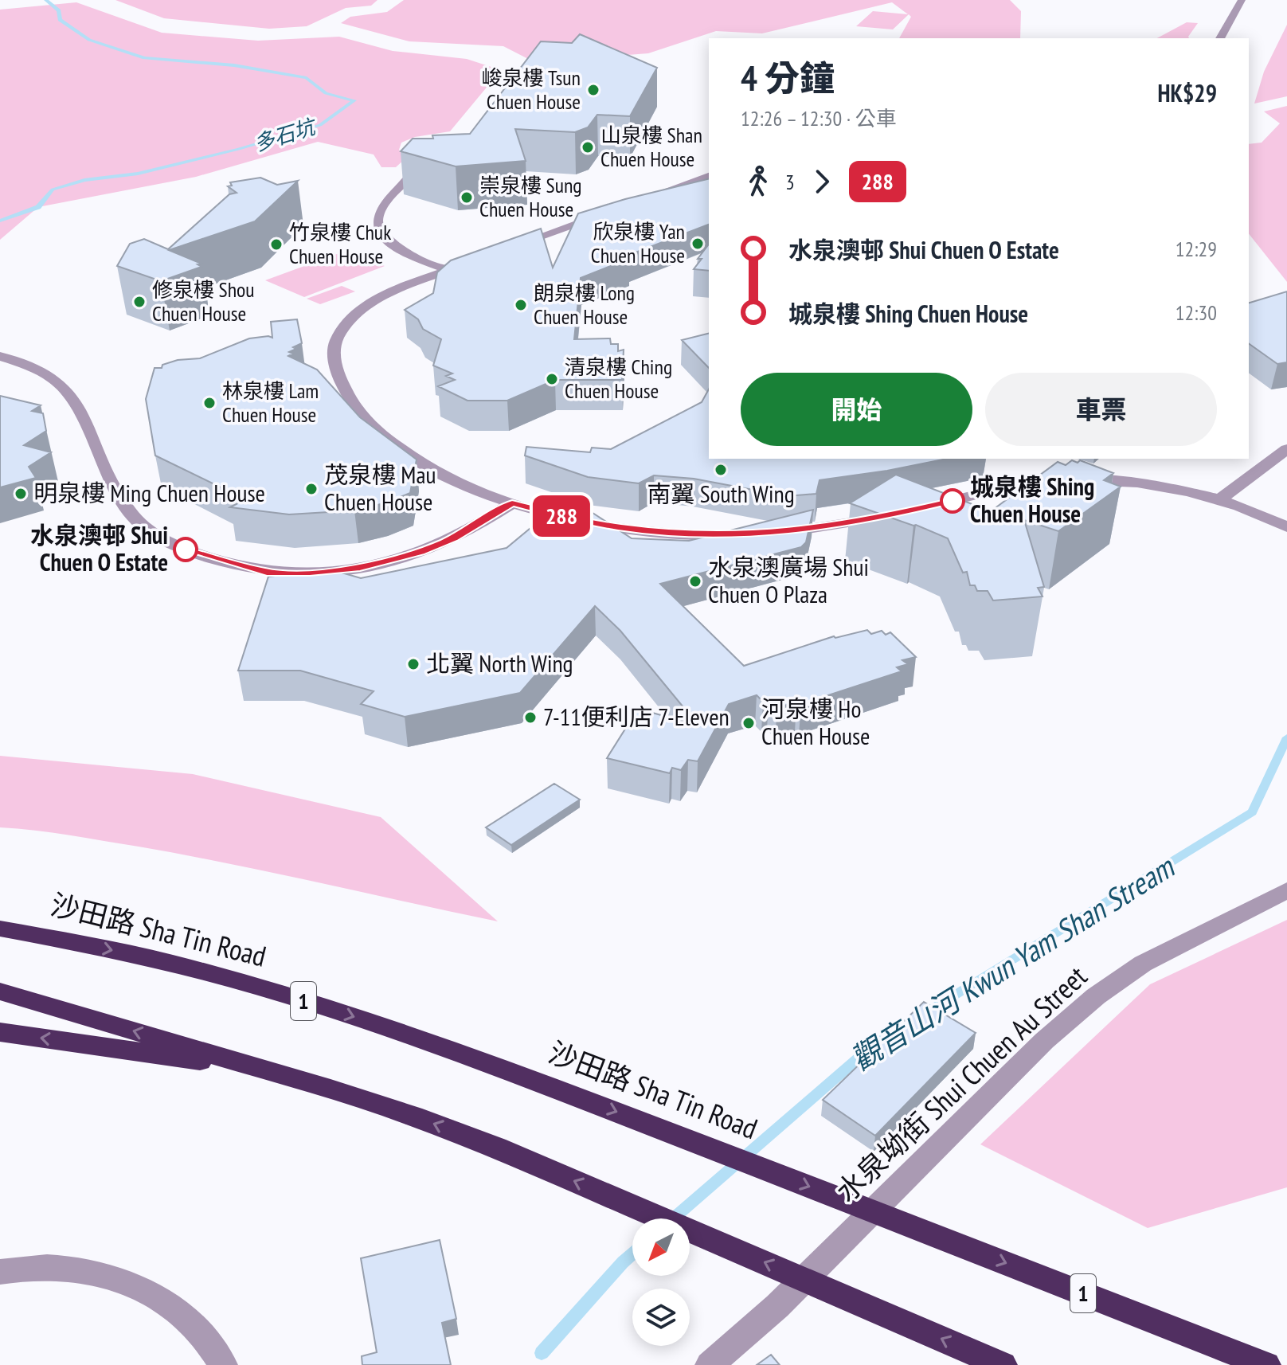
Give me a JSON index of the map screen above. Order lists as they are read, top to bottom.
{
  "streets": {
    "highway": ["沙田路 Sha Tin Road", "1"],
    "street": ["水泉坳街 Shui Chuen Au Street"]
  },
  "water": ["多石坑", "觀音山河 Kwun Yam Shan Stream"],
  "places": [
    "峻泉樓 Tsun Chuen House",
    "山泉樓 Shan Chuen House",
    "崇泉樓 Sung Chuen House",
    "欣泉樓 Yan Chuen House",
    "竹泉樓 Chuk Chuen House",
    "修泉樓 Shou Chuen House",
    "朗泉樓 Long Chuen House",
    "清泉樓 Ching Chuen House",
    "林泉樓 Lam Chuen House",
    "南翼 South Wing",
    "茂泉樓 Mau Chuen House",
    "明泉樓 Ming Chuen House",
    "城泉樓 Shing Chuen House",
    "水泉澳邨 Shui Chuen O Estate",
    "水泉澳廣場 Shui Chuen O Plaza",
    "北翼 North Wing",
    "7-11便利店 7-Eleven",
    "河泉樓 Ho Chuen House"
  ],
  "lines": ["bus line 288"],
  "north": "bottom left",
  "page": {
    "on_map": "288",
    "heading": ["4 分鐘", "12:26 – 12:30 · 公車", "HK$29"],
    "legs": ["3", "288"],
    "list": [
      {
        "name": "水泉澳邨 Shui Chuen O Estate",
        "value": "12:29"
      },
      {
        "name": "城泉樓 Shing Chuen House",
        "value": "12:30"
      }
    ],
    "buttons": ["開始", "車票"]
  }
}
